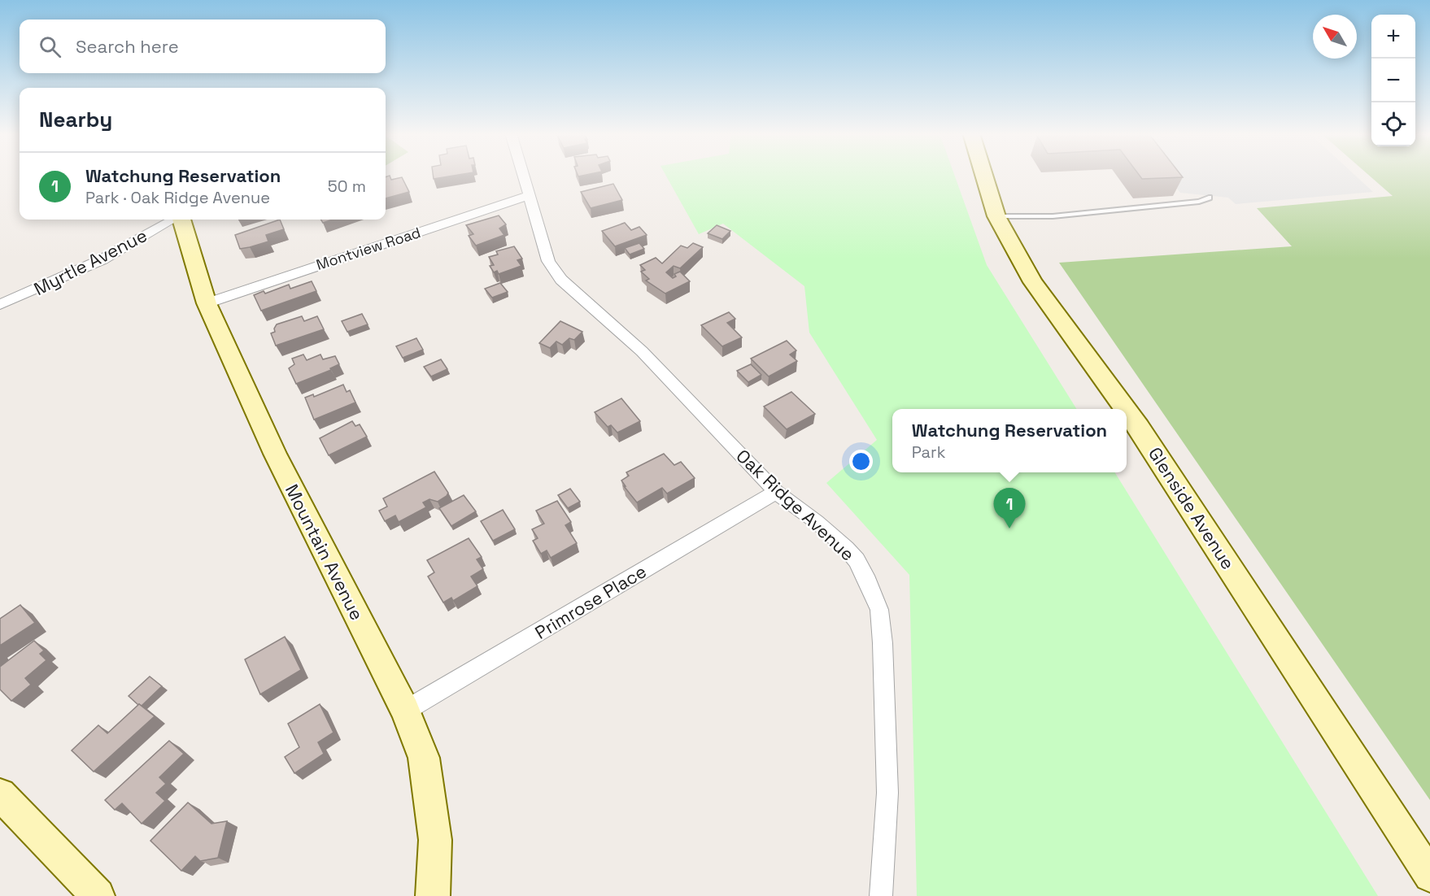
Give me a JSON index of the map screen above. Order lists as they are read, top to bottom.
{
  "streets": {
    "main road": ["Glenside Avenue", "Mountain Avenue"],
    "street": [
      "Montview Road",
      "Myrtle Avenue",
      "Oak Ridge Avenue",
      "Primrose Place"
    ]
  },
  "crossings": [
    ["Montview Road", "Oak Ridge Avenue"],
    ["Montview Road", "Mountain Avenue"],
    ["Oak Ridge Avenue", "Primrose Place"],
    ["Mountain Avenue", "Primrose Place"]
  ],
  "north": "top left",
  "page": {
    "map_buttons": ["+", "−"],
    "search": "Search here",
    "heading": "Nearby",
    "list": [
      {
        "mark": "1",
        "name": "Watchung Reservation",
        "note": "Park · Oak Ridge Avenue",
        "value": "50 m"
      }
    ],
    "popup": ["Watchung Reservation", "Park"],
    "pins": "1"
  }
}
